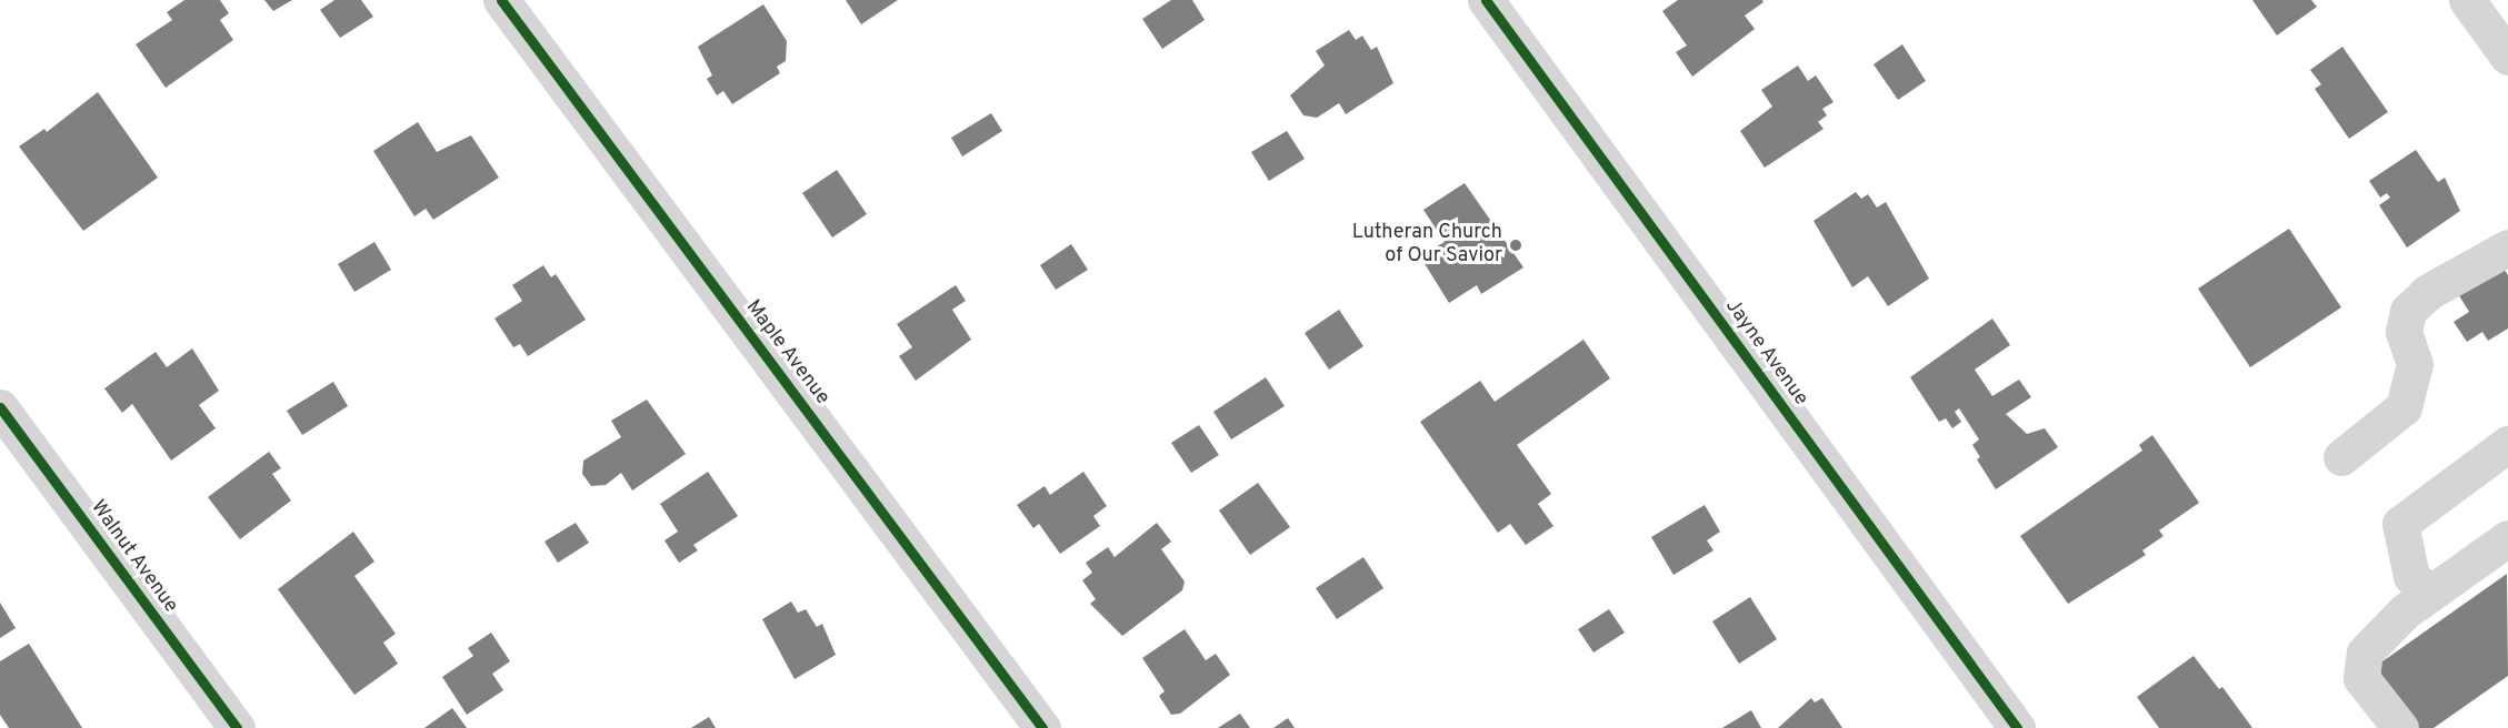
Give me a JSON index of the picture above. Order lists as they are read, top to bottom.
{
  "streets": {
    "street": ["Maple Avenue", "Jayne Avenue", "Walnut Avenue"]
  },
  "places": ["Lutheran Church of Our Savior"]
}
